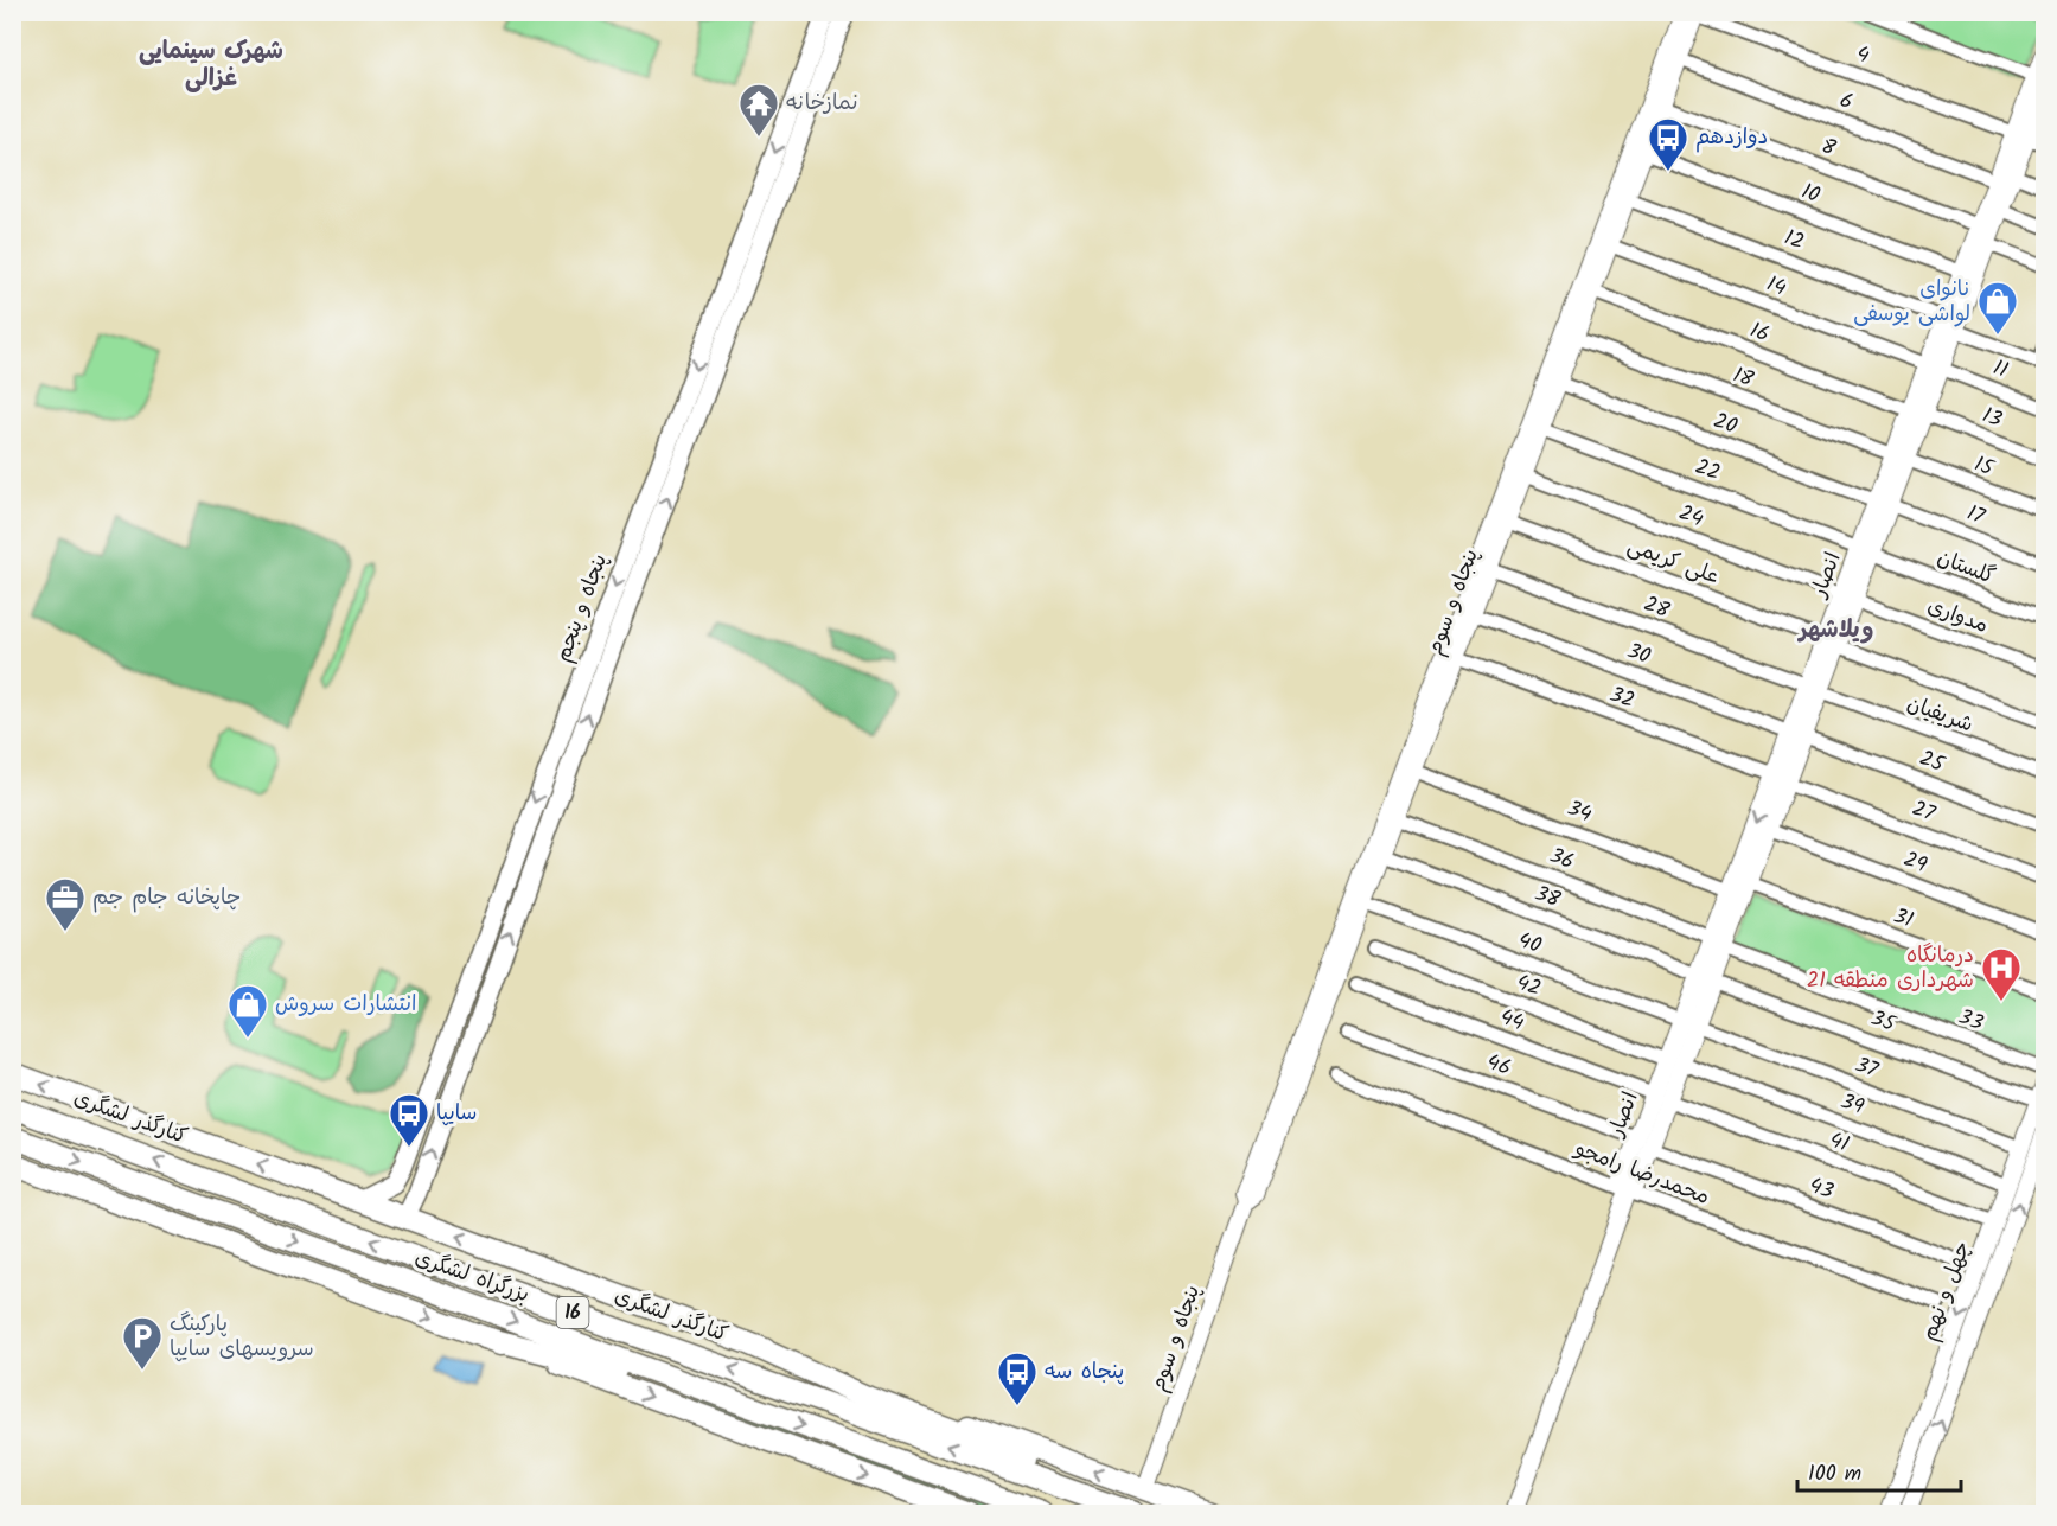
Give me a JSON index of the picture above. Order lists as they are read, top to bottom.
{
  "streets": {
    "main road": [
      "16",
      "پنجاه و پنجم",
      "کنارگذر لشگری",
      "بزرگراه لشگری"
    ],
    "street": [
      "4",
      "6",
      "8",
      "10",
      "12",
      "14",
      "11",
      "18",
      "13",
      "20",
      "15",
      "22",
      "17",
      "24",
      "علی کریمی",
      "گلستان",
      "انصار",
      "پنجاه و سوم",
      "28",
      "مدواری",
      "30",
      "32",
      "شریفیان",
      "25",
      "34",
      "27",
      "36",
      "29",
      "38",
      "31",
      "40",
      "42",
      "44",
      "33",
      "35",
      "46",
      "37",
      "39",
      "41",
      "محمدرضا رامجو",
      "43",
      "چهل و نهم"
    ]
  },
  "crossings": [
    ["4", "انصار"],
    ["4", "پنجاه و سوم"],
    ["6", "انصار"],
    ["6", "پنجاه و سوم"],
    ["8", "انصار"],
    ["8", "پنجاه و سوم"],
    ["10", "انصار"],
    ["10", "پنجاه و سوم"],
    ["12", "انصار"],
    ["12", "پنجاه و سوم"],
    ["14", "11"],
    ["14", "انصار"],
    ["14", "پنجاه و سوم"],
    ["16", "13"],
    ["16", "انصار"],
    ["16", "پنجاه و سوم"],
    ["11", "انصار"],
    ["18", "15"],
    ["18", "انصار"],
    ["18", "پنجاه و سوم"],
    ["13", "انصار"],
    ["20", "17"],
    ["20", "انصار"],
    ["20", "پنجاه و سوم"],
    ["15", "انصار"],
    ["22", "گلستان"],
    ["22", "انصار"],
    ["22", "پنجاه و سوم"],
    ["17", "انصار"],
    ["24", "انصار"],
    ["24", "پنجاه و سوم"],
    ["24", "مدواری"],
    ["علی کریمی", "انصار"],
    ["علی کریمی", "پنجاه و سوم"],
    ["گلستان", "انصار"],
    ["انصار", "28"],
    ["انصار", "مدواری"],
    ["انصار", "30"],
    ["انصار", "32"],
    ["انصار", "شریفیان"],
    ["انصار", "25"],
    ["انصار", "34"],
    ["انصار", "27"],
    ["انصار", "36"],
    ["انصار", "29"],
    ["انصار", "38"],
    ["انصار", "31"],
    ["انصار", "40"],
    ["انصار", "42"],
    ["انصار", "44"],
    ["انصار", "33"],
    ["انصار", "35"],
    ["انصار", "46"],
    ["انصار", "37"],
    ["انصار", "39"],
    ["انصار", "41"],
    ["انصار", "محمدرضا رامجو"],
    ["انصار", "43"],
    ["پنجاه و سوم", "28"],
    ["پنجاه و سوم", "30"],
    ["پنجاه و سوم", "32"],
    ["پنجاه و سوم", "34"],
    ["پنجاه و سوم", "36"],
    ["پنجاه و سوم", "38"],
    ["پنجاه و سوم", "40"],
    ["پنجاه و سوم", "کنارگذر لشگری"],
    ["پنجاه و پنجم", "کنارگذر لشگری"],
    ["28", "شریفیان"],
    ["30", "25"],
    ["32", "27"],
    ["34", "31"],
    ["36", "33"],
    ["38", "35"],
    ["40", "37"],
    ["42", "39"],
    ["44", "41"],
    ["35", "چهل و نهم"],
    ["46", "43"],
    ["37", "چهل و نهم"],
    ["39", "چهل و نهم"],
    ["41", "چهل و نهم"],
    ["43", "چهل و نهم"]
  ],
  "districts": ["شهرک سینمایی غزالی", "ویلاشهر"],
  "places": {
    "temple": ["نمازخانه"],
    "bus stop": ["دوازدهم", "سایپا", "پنجاه سه"],
    "shop": ["نانوای لواشی یوسفی", "انتشارات سروش"],
    "office": ["چاپخانه جام جم"],
    "hospital": ["درمانگاه شهرداری منطقه 21"],
    "parking": ["پارکینگ سرویسهای سایپا"]
  },
  "scale_bar": "100 m"
}
